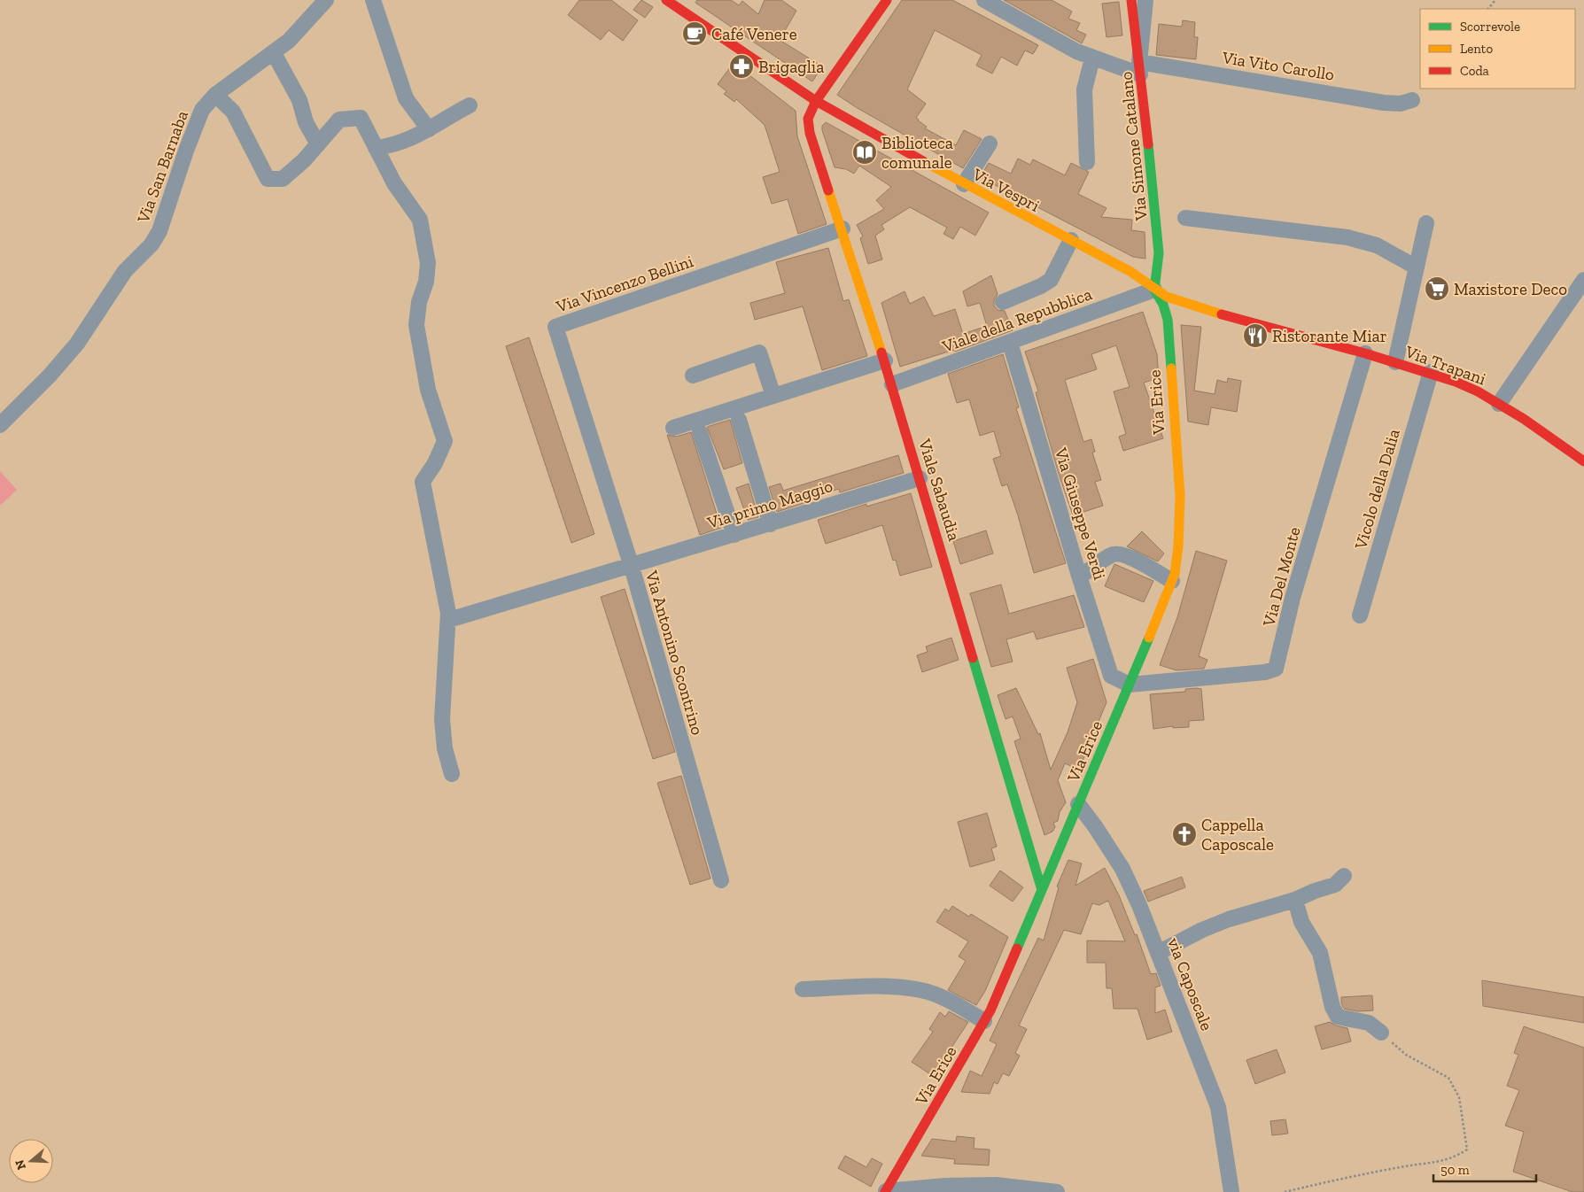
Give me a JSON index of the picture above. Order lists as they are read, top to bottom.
{
  "streets": {
    "street": [
      "Via Vito Carollo",
      "Via Simone Catalano",
      "Via San Barnaba",
      "Via Vespri",
      "Via Vincenzo Bellini",
      "Viale della Repubblica",
      "Via Trapani",
      "Via Erice",
      "Vicolo della Dalia",
      "Viale Sabaudia",
      "Via primo Maggio",
      "Via Giuseppe Verdi",
      "Via Del Monte",
      "Via Antonino Scontrino",
      "via Caposcale"
    ]
  },
  "crossings": [
    ["Via Vito Carollo", "Via Simone Catalano"],
    ["Via Simone Catalano", "Via Vespri"],
    ["Via Simone Catalano", "Viale della Repubblica"],
    ["Via Simone Catalano", "Via Trapani"],
    ["Via Simone Catalano", "Via Erice"],
    ["Via Vespri", "Viale della Repubblica"],
    ["Via Vespri", "Via Trapani"],
    ["Via Vespri", "Via Erice"],
    ["Via Vespri", "Viale Sabaudia"],
    ["Via Vincenzo Bellini", "Viale Sabaudia"],
    ["Via Vincenzo Bellini", "Via primo Maggio"],
    ["Via Vincenzo Bellini", "Via Antonino Scontrino"],
    ["Viale della Repubblica", "Via Trapani"],
    ["Viale della Repubblica", "Via Erice"],
    ["Viale della Repubblica", "Viale Sabaudia"],
    ["Viale della Repubblica", "Via Giuseppe Verdi"],
    ["Via Trapani", "Via Erice"],
    ["Via Trapani", "Vicolo della Dalia"],
    ["Via Trapani", "Via Del Monte"],
    ["Via Erice", "Viale Sabaudia"],
    ["Via Erice", "Via Giuseppe Verdi"],
    ["Via Erice", "Via Del Monte"],
    ["Via Erice", "via Caposcale"],
    ["Viale Sabaudia", "Via primo Maggio"],
    ["Via primo Maggio", "Via Antonino Scontrino"],
    ["Via Giuseppe Verdi", "Via Del Monte"]
  ],
  "places": {
    "cafe": ["Café Venere"],
    "pharmacy": ["Brigaglia"],
    "library": ["Biblioteca comunale"],
    "supermarket": ["Maxistore Deco"],
    "restaurant": ["Ristorante Miar"],
    "church": ["Cappella Caposcale"]
  },
  "legend": ["Scorrevole", "Lento", "Coda"],
  "scale_bar": "50 m",
  "north": "left"
}
